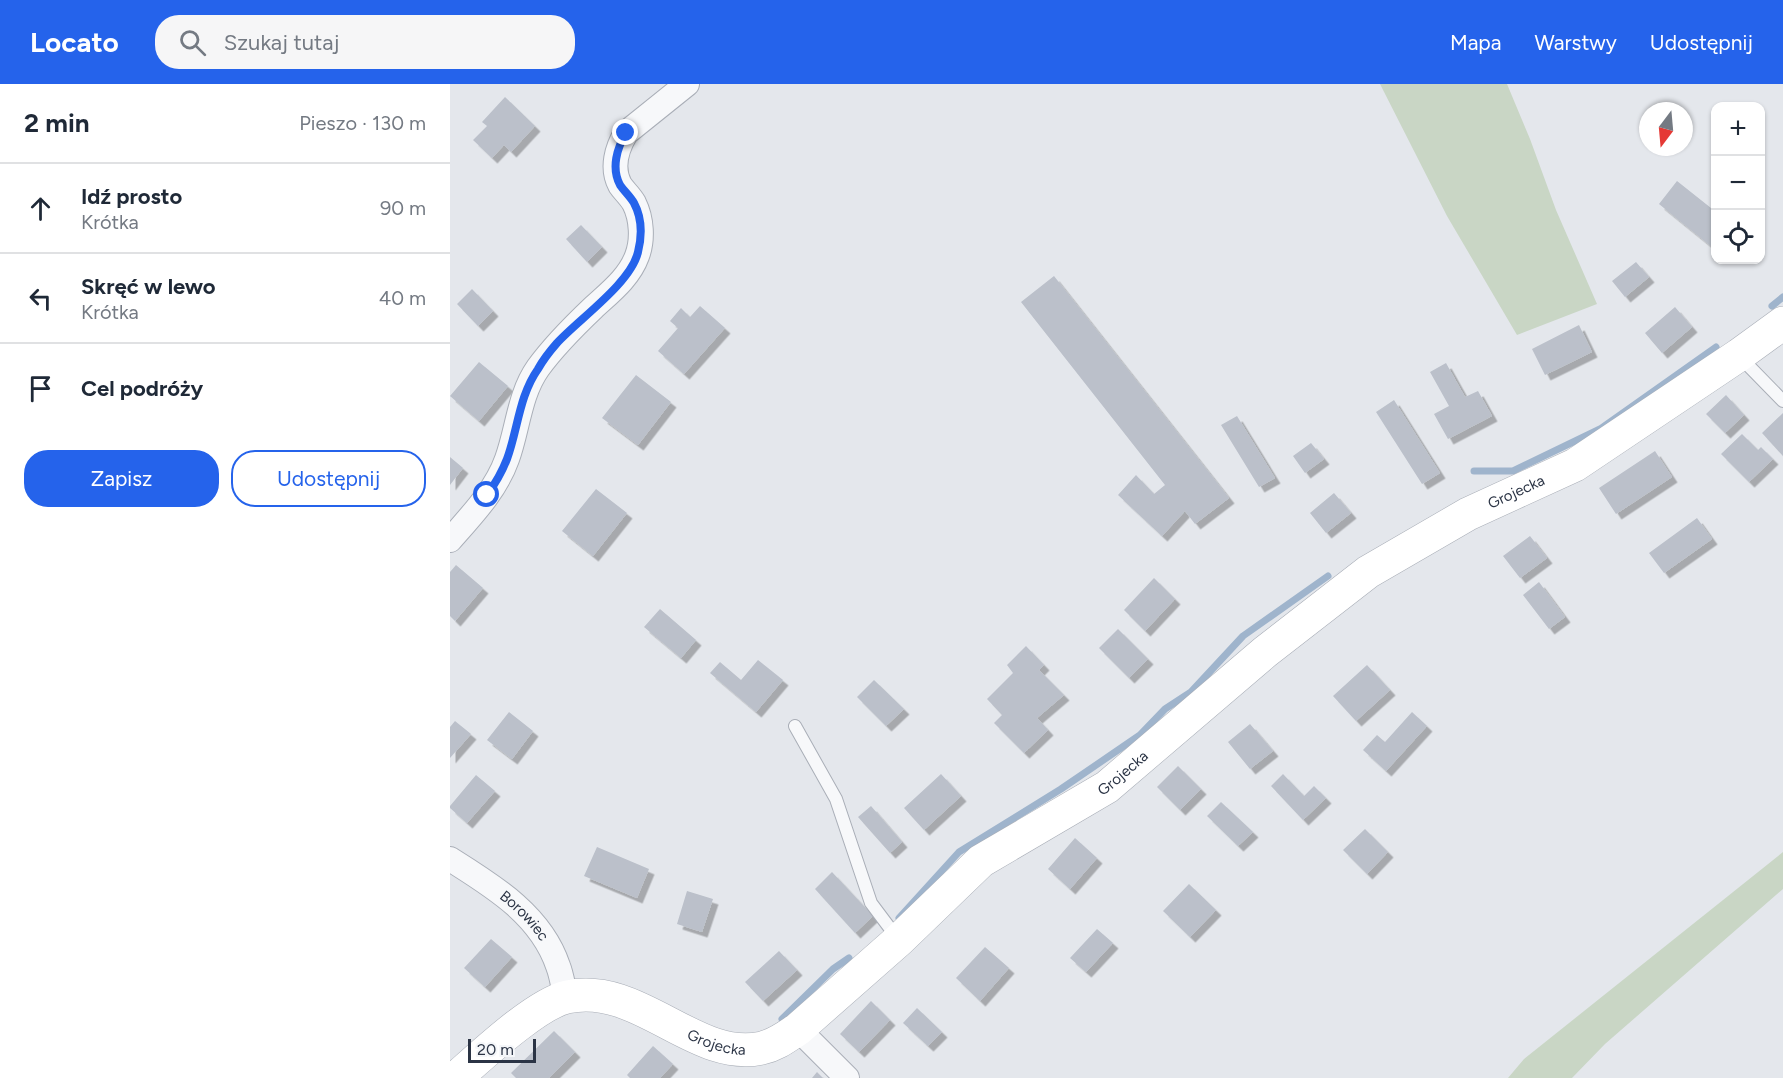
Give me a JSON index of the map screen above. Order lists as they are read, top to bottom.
{
  "streets": {
    "street": ["Grojecka", "Borowiec"]
  },
  "crossings": [
    ["Grojecka", "Borowiec"]
  ],
  "scale_bar": "20 m",
  "north": "bottom",
  "page": {
    "header": "Locato",
    "search": "Szukaj tutaj",
    "nav": ["Mapa", "Warstwy", "Udostępnij"],
    "heading": ["2 min", "Pieszo · 130 m"],
    "map_buttons": ["+", "−"],
    "list": [
      ["Idź prosto", "Krótka", "90 m"],
      ["Skręć w lewo", "Krótka", "40 m"],
      "Cel podróży"
    ],
    "buttons": ["Zapisz", "Udostępnij"],
    "scale": "20 m"
  }
}
